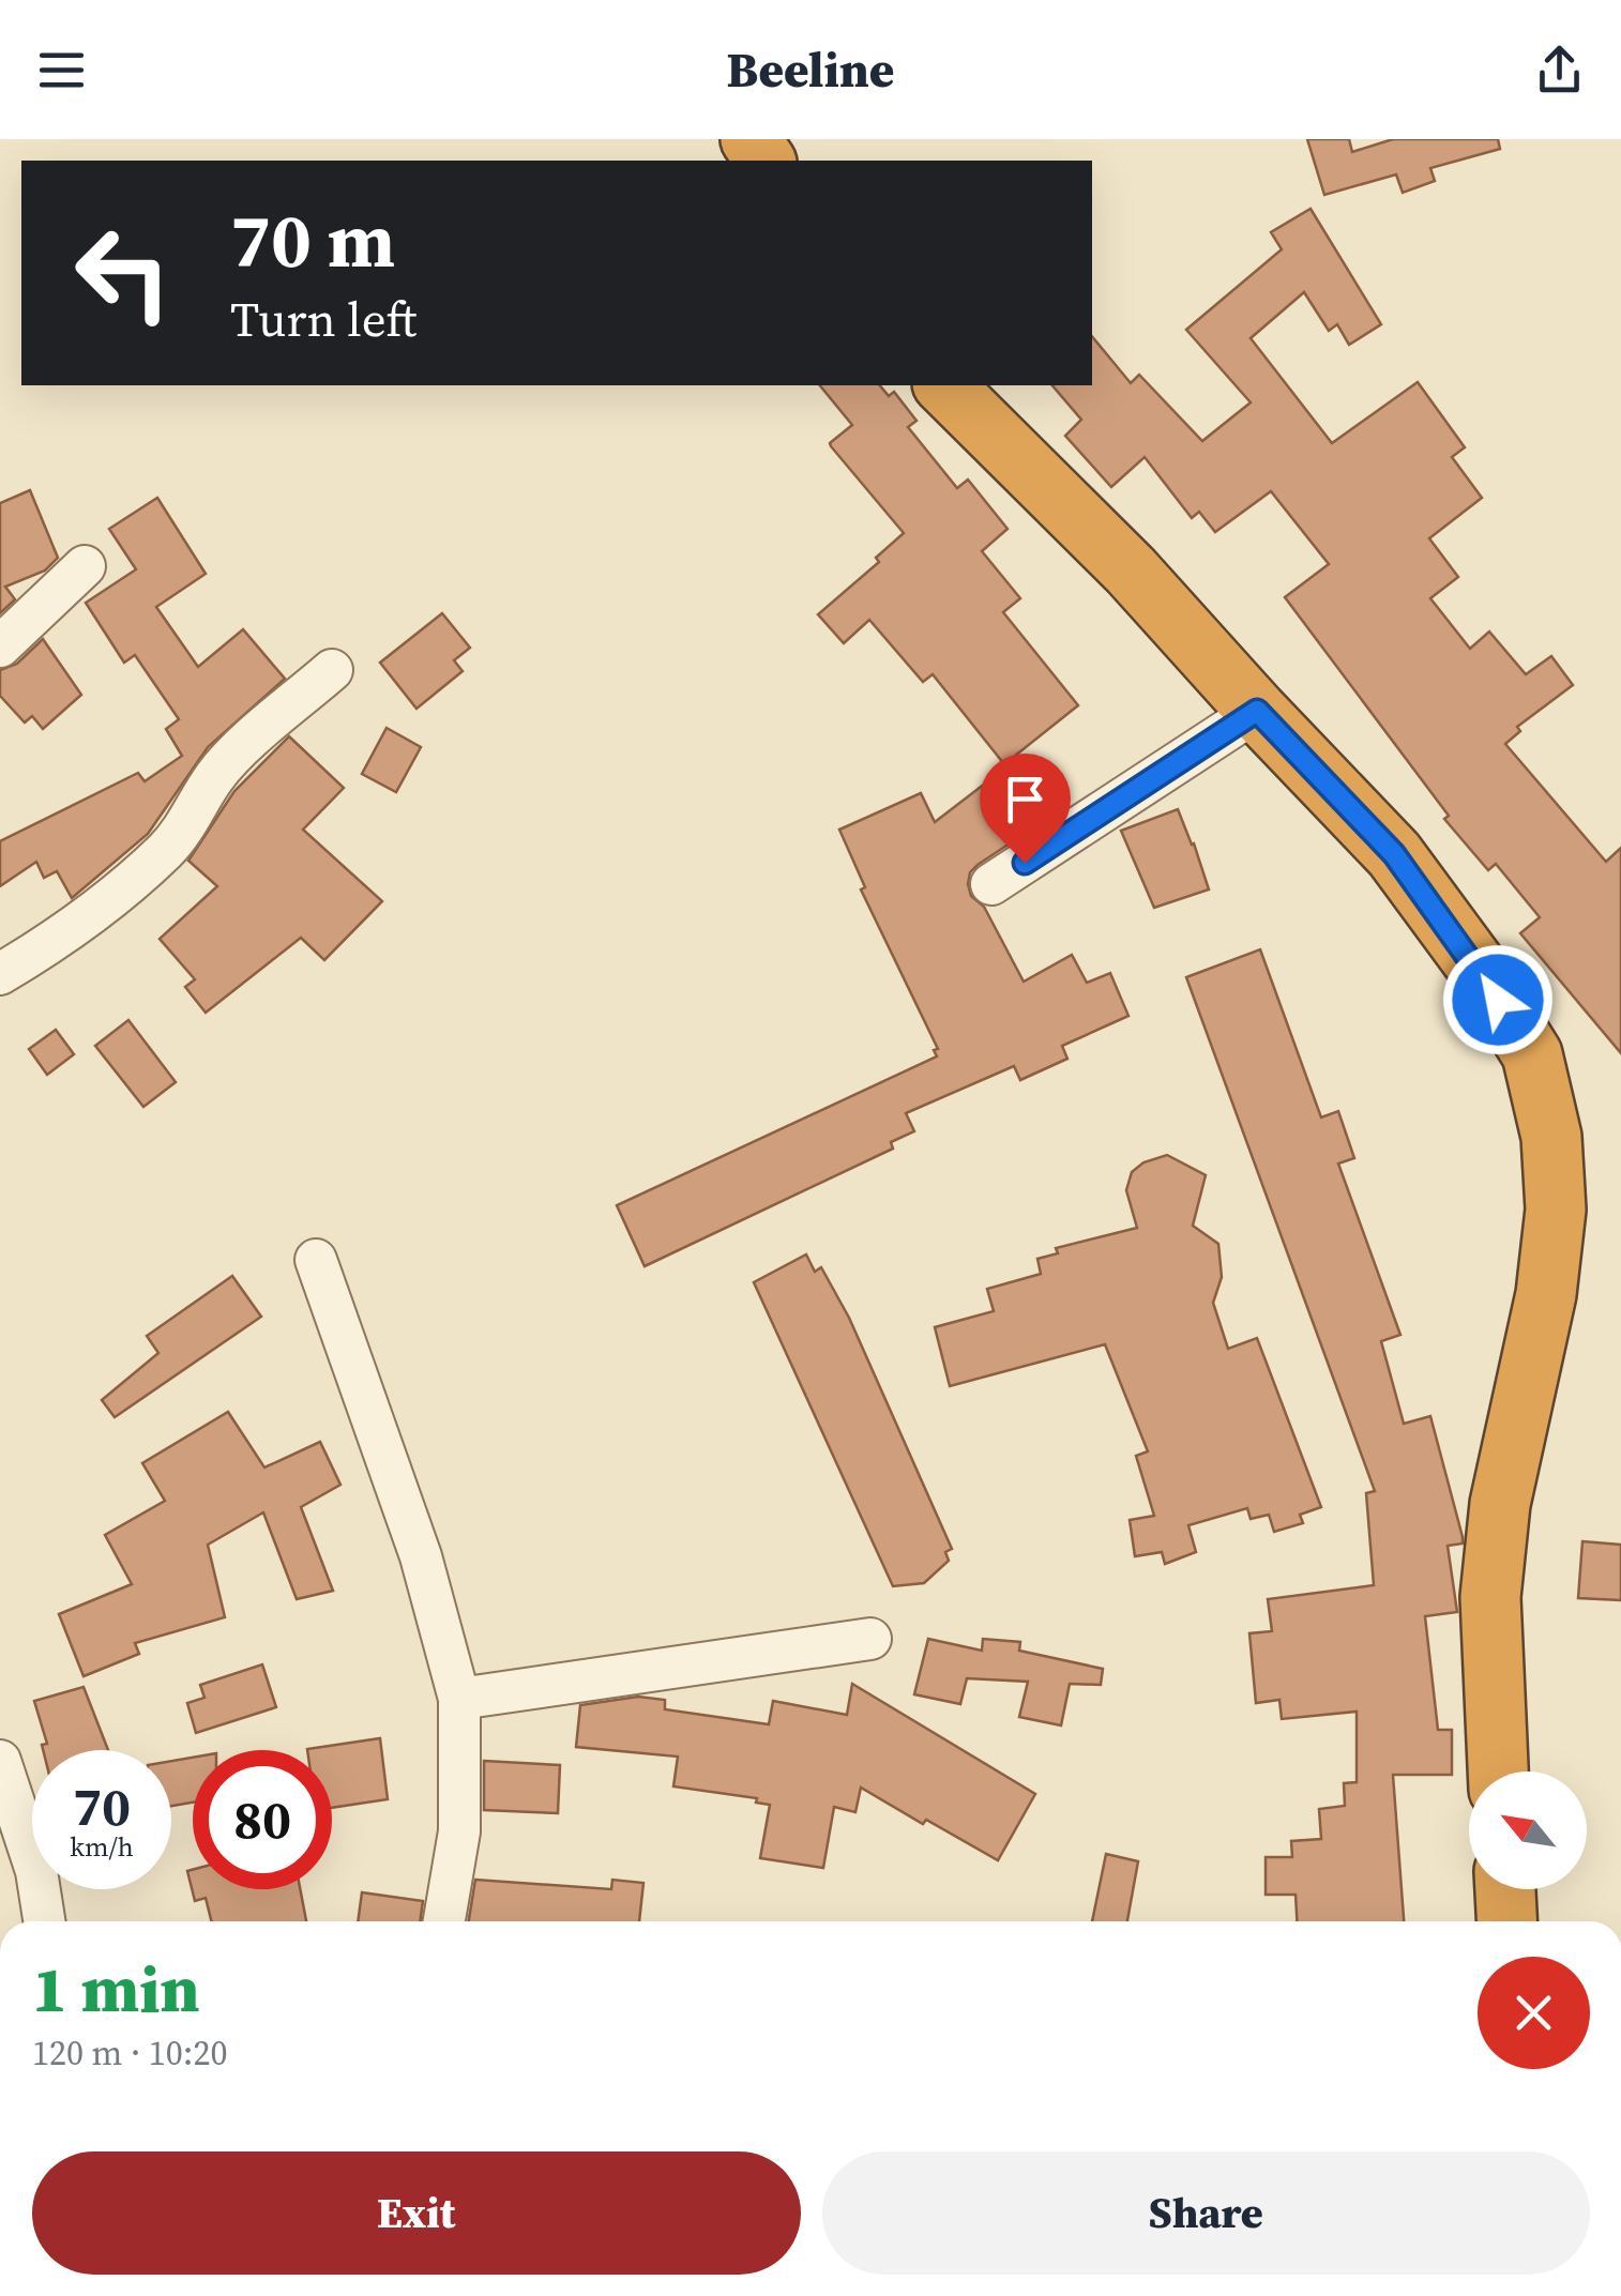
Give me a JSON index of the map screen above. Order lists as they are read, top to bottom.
{
  "north": "top left",
  "page": {
    "header": "Beeline",
    "turn": ["70 m", "Turn left"],
    "speed": "70 km/h",
    "limit": "80",
    "heading": ["1 min", "120 m · 10:20"],
    "buttons": ["Exit", "Share"]
  }
}
